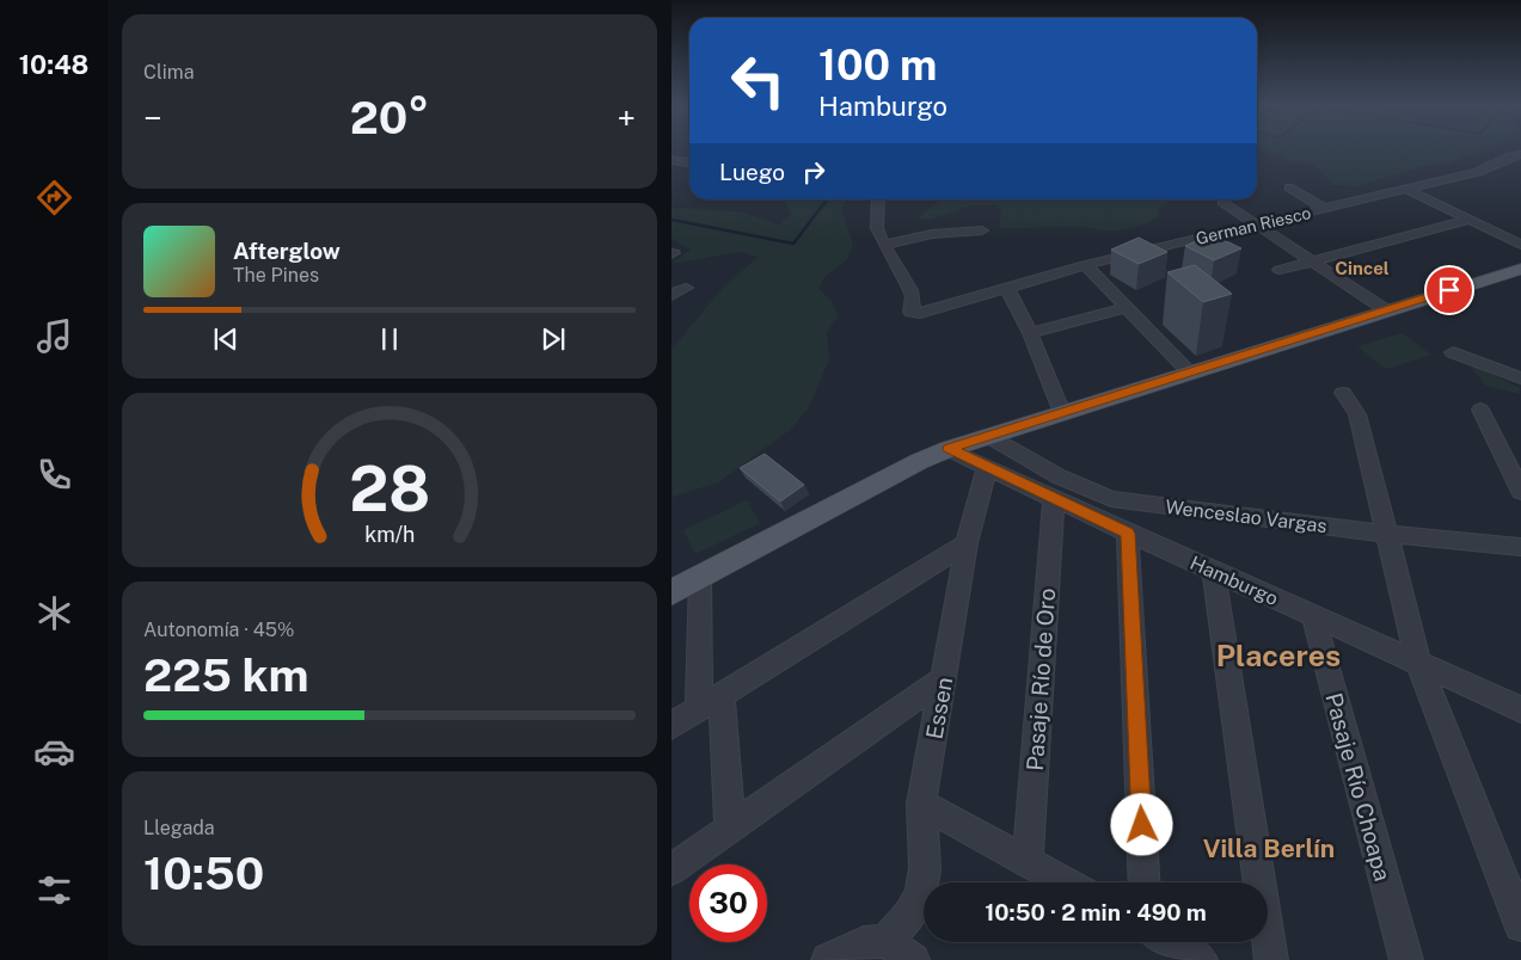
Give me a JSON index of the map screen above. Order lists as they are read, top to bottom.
{
  "streets": {
    "street": [
      "German Riesco",
      "Wenceslao Vargas",
      "Hamburgo",
      "Pasaje Río de Oro",
      "Essen",
      "Pasaje Río Choapa"
    ]
  },
  "crossings": [
    ["Hamburgo", "Pasaje Río de Oro"],
    ["Hamburgo", "Essen"],
    ["Hamburgo", "Pasaje Río Choapa"]
  ],
  "districts": ["Cincel", "Placeres", "Villa Berlín"],
  "page": {
    "tabs": "10:48",
    "tile": [
      "Clima",
      ["Autonomía · 45%", "225 km"],
      ["Llegada", "10:50"]
    ],
    "turn": ["100 m", "Hamburgo"],
    "heat": ["−", "20°", "+"],
    "then": "Luego",
    "song": ["Afterglow", "The Pines"],
    "limit": "30",
    "trip": "10:50 · 2 min · 490 m",
    "gauge": ["28", "km/h"]
  }
}
